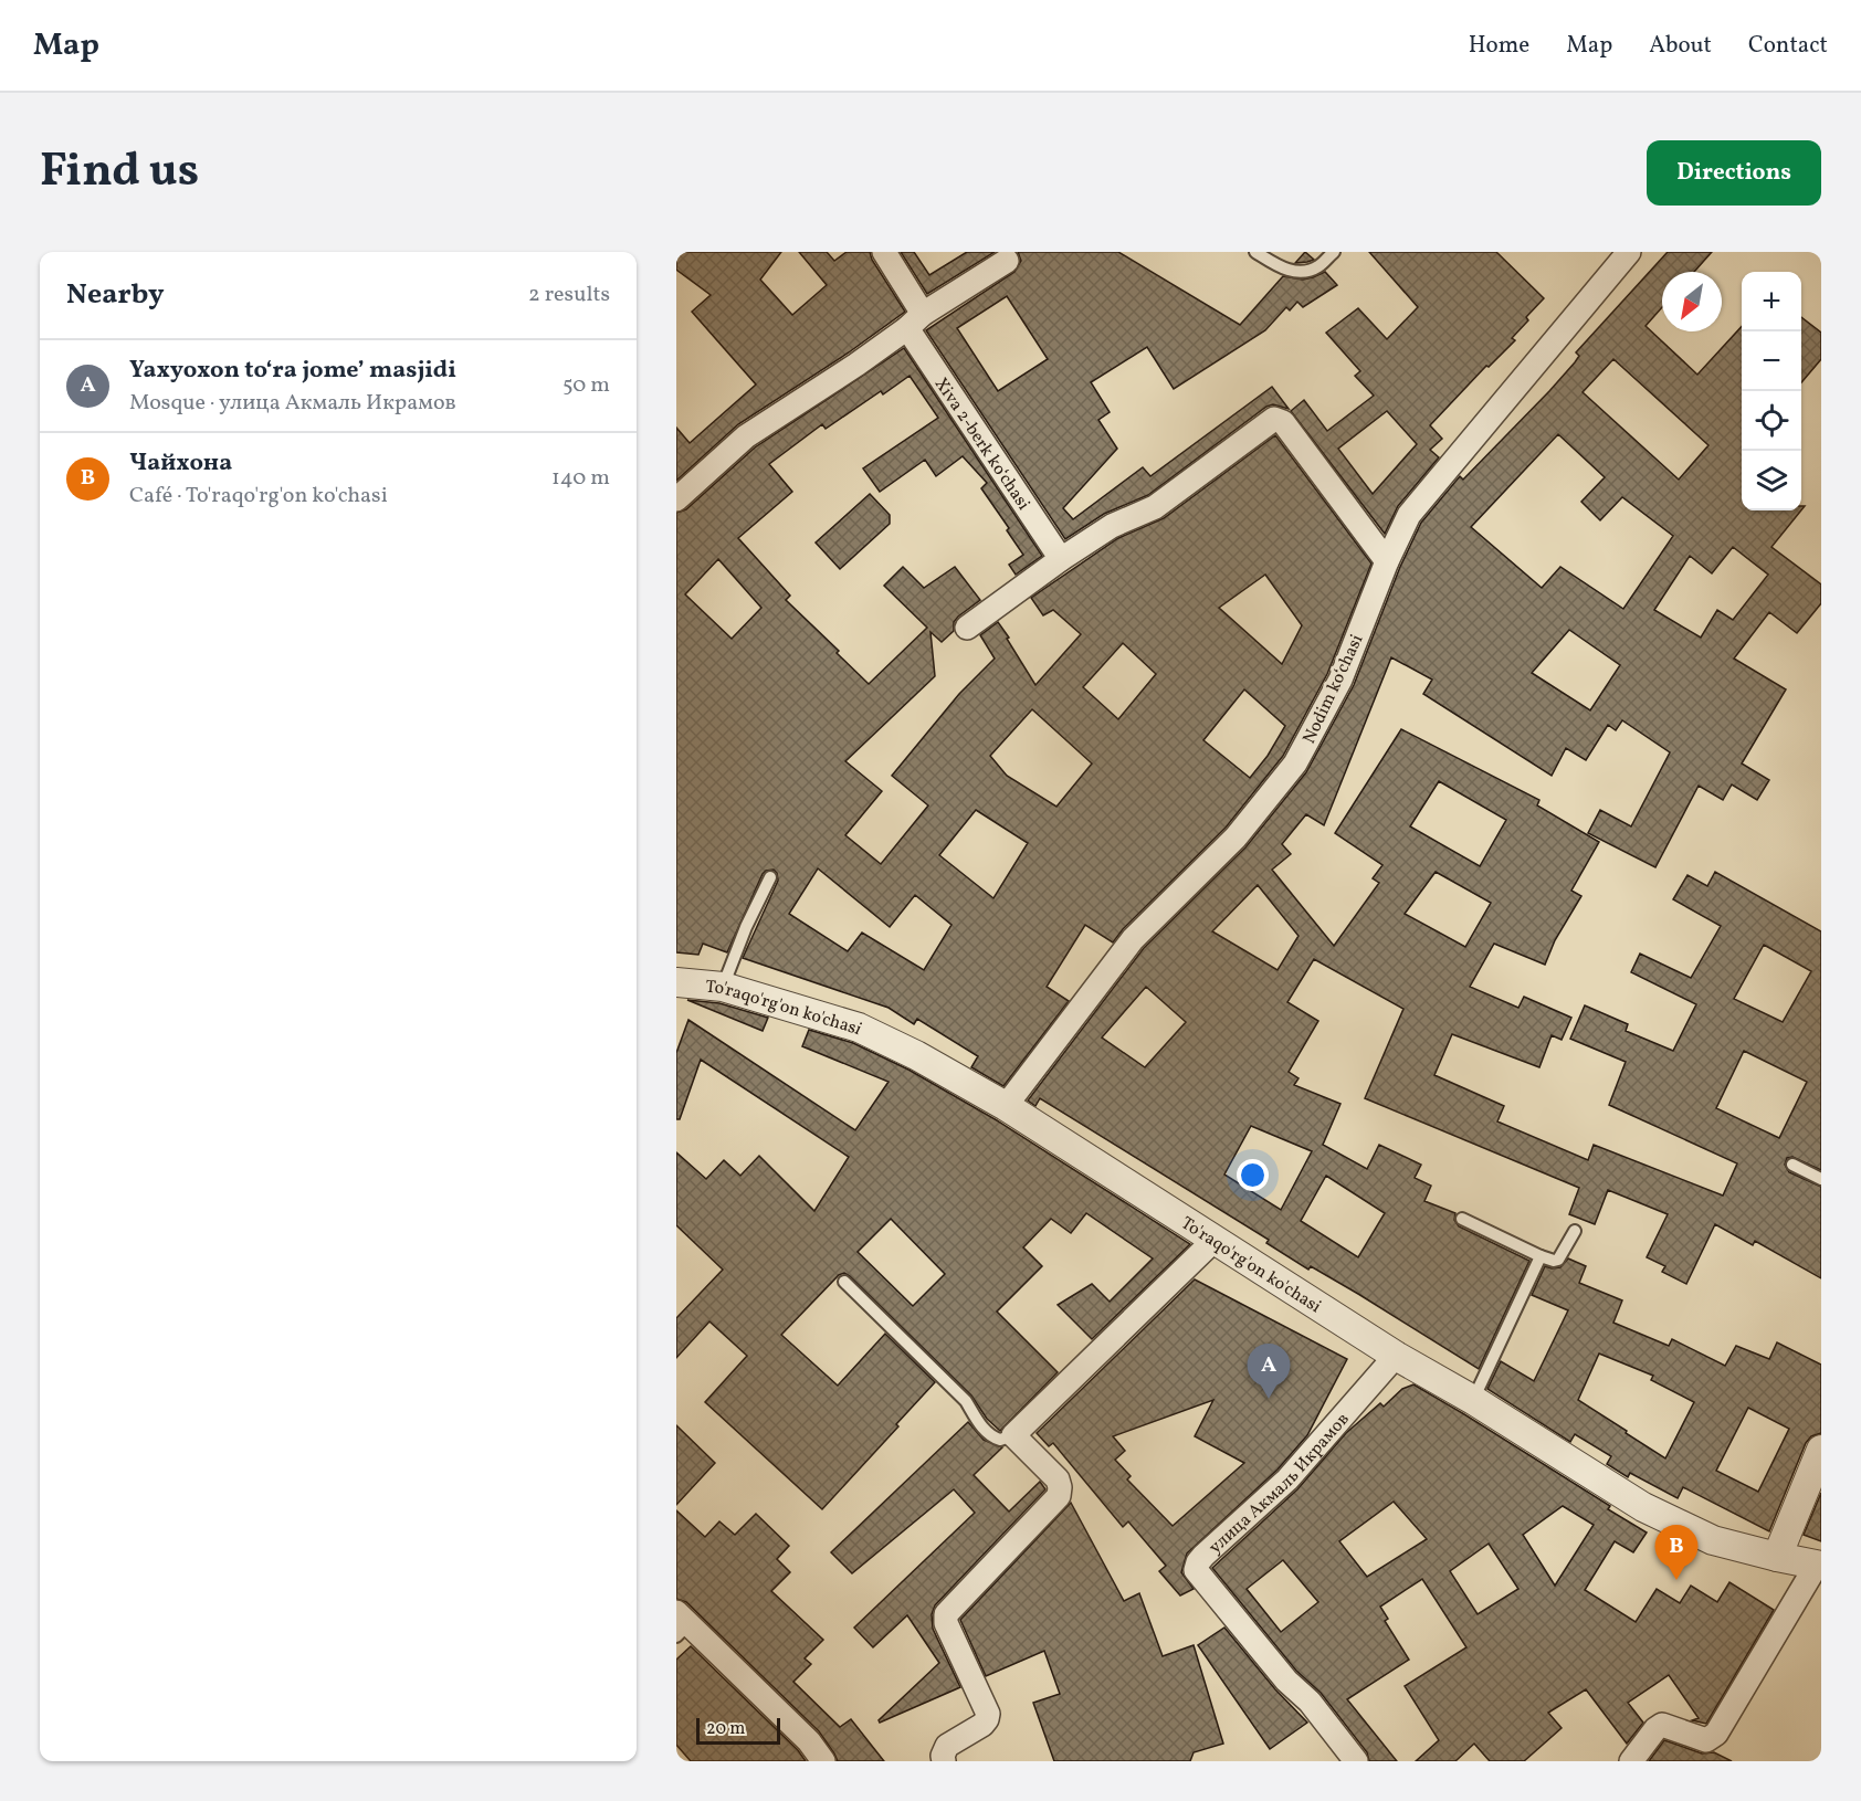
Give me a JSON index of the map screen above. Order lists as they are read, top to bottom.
{
  "streets": {
    "street": [
      "Xiva 2-berk koʻchasi",
      "Nodim koʻchasi",
      "To'raqo'rg'on ko'chasi",
      "улица Акмаль Икрамов"
    ]
  },
  "crossings": [
    ["Nodim koʻchasi", "To'raqo'rg'on ko'chasi"],
    ["To'raqo'rg'on ko'chasi", "улица Акмаль Икрамов"]
  ],
  "scale_bar": "20 m",
  "north": "bottom left",
  "page": {
    "header": "Map",
    "nav": [
      "Home",
      "Map",
      "About",
      "Contact"
    ],
    "title": "Find us",
    "buttons": "Directions",
    "heading": ["Nearby", "2 results"],
    "map_buttons": ["+", "−"],
    "list": [
      {
        "mark": "A",
        "name": "Yaxyoxon to‘ra jome’ masjidi",
        "note": "Mosque · улица Акмаль Икрамов",
        "value": "50 m"
      },
      {
        "mark": "B",
        "name": "Чайхона",
        "note": "Café · To'raqo'rg'on ko'chasi",
        "value": "140 m"
      }
    ],
    "pins": ["A", "B"],
    "scale": "20 m"
  }
}
